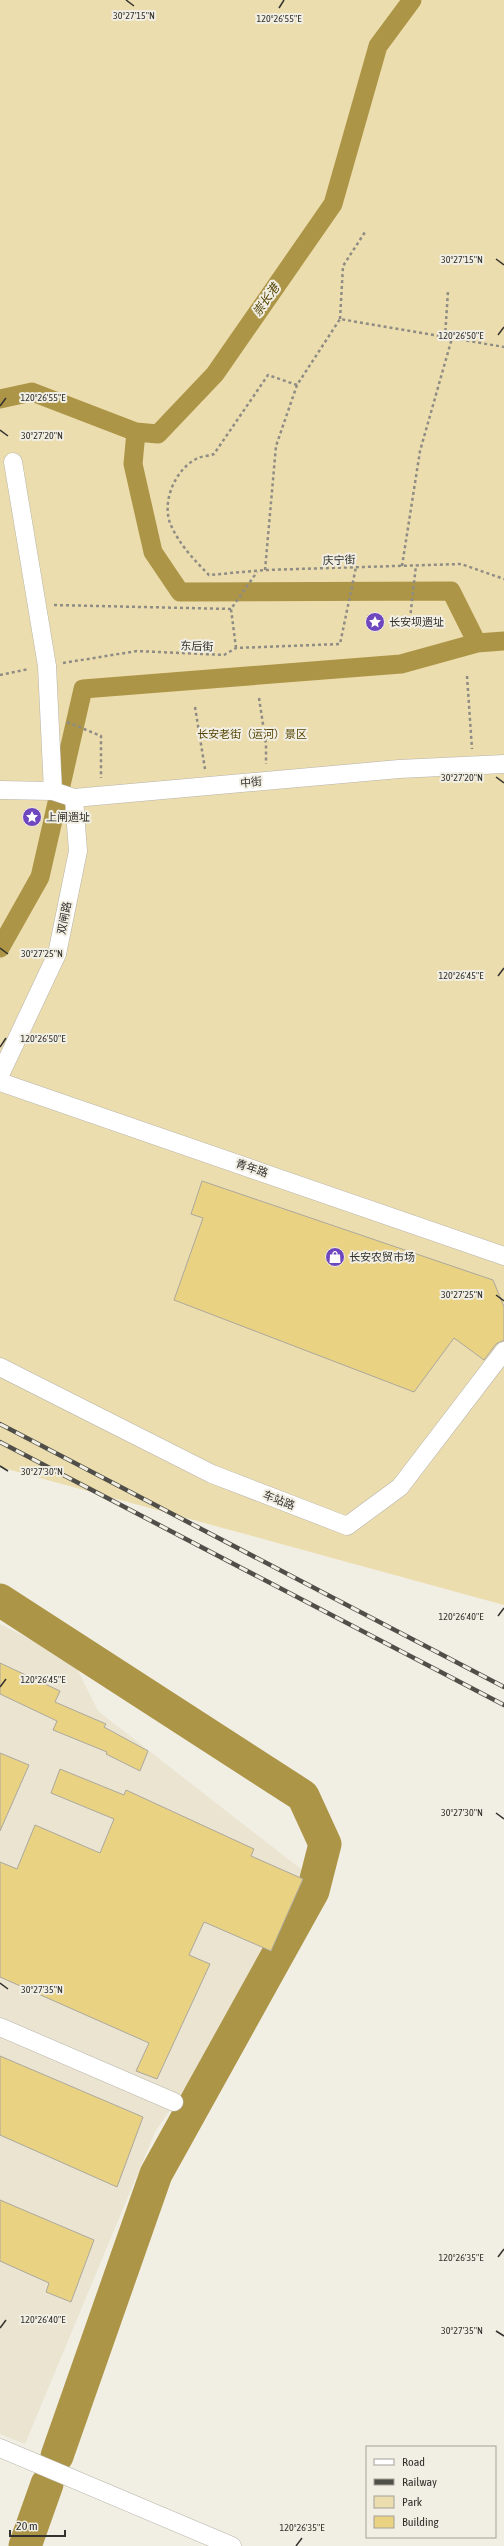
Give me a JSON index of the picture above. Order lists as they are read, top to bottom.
{
  "streets": {
    "street": [
      "中街",
      "双闸路",
      "青年路",
      "车站路"
    ],
    "path": ["庆宁街", "东后街"]
  },
  "crossings": [
    ["庆宁街", "东后街"],
    ["东后街", "双闸路"],
    ["中街", "双闸路"]
  ],
  "water": ["崇长港"],
  "parks": ["长安老街（运河）景区"],
  "places": {
    "place": ["长安坝遗址", "上闸遗址"],
    "shop": ["长安农贸市场"]
  },
  "legend": [
    "Road",
    "Railway",
    "Park",
    "Building"
  ],
  "scale_bar": "20 m",
  "coordinates": [
    "30°27'15\"N",
    "120°26'55\"E",
    "120°26'50\"E",
    "30°27'20\"N",
    "30°27'25\"N",
    "120°26'45\"E",
    "30°27'30\"N",
    "120°26'40\"E",
    "30°27'35\"N",
    "120°26'35\"E"
  ]
}
